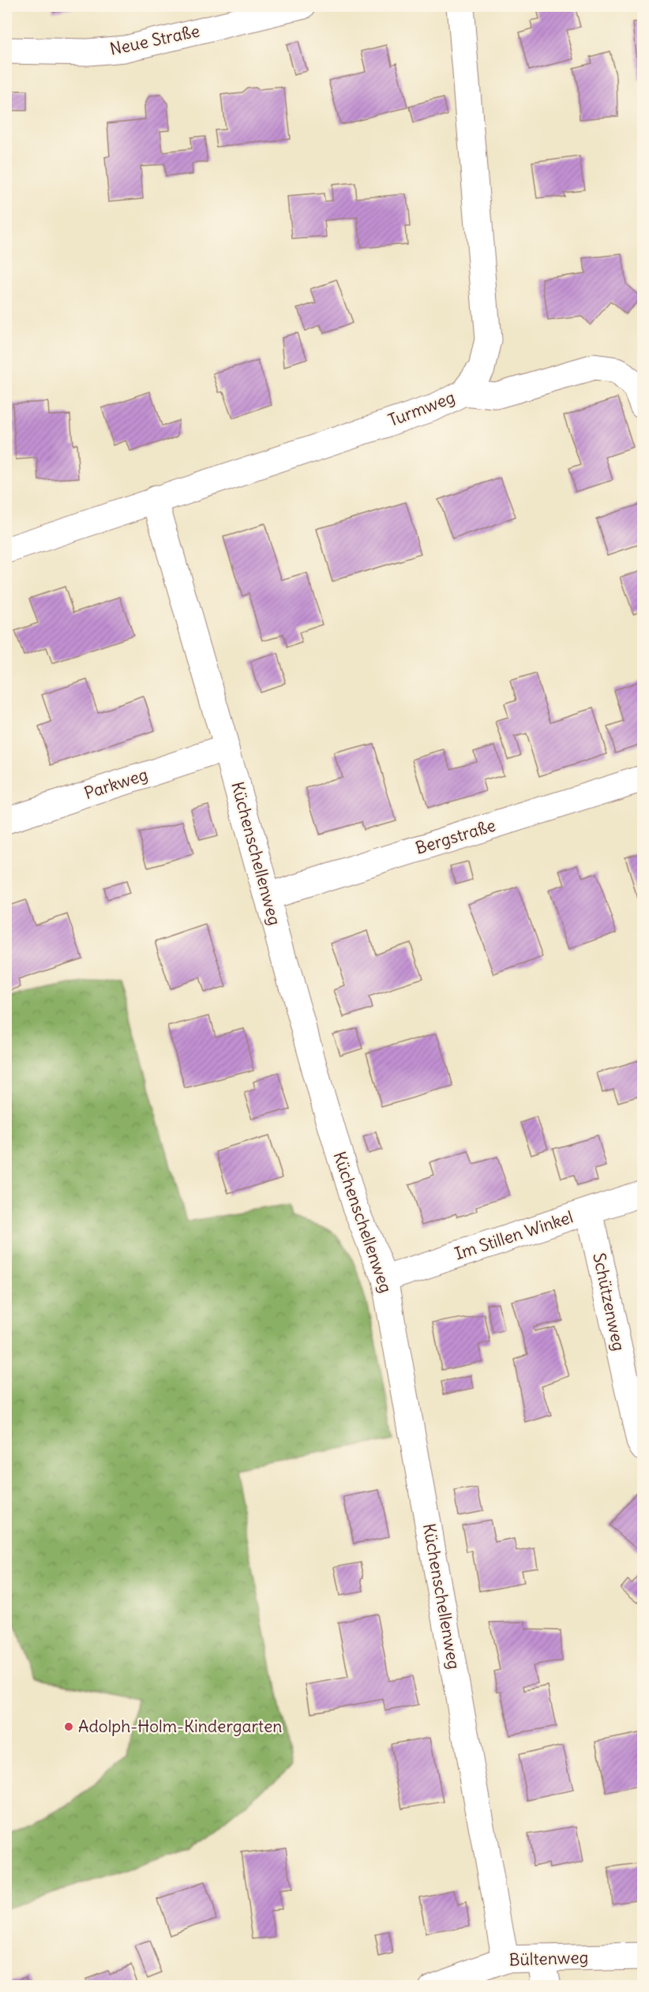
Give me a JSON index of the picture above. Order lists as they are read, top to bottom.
{
  "streets": {
    "street": [
      "Neue Straße",
      "Turmweg",
      "Parkweg",
      "Bergstraße",
      "Küchenschellenweg",
      "Im Stillen Winkel",
      "Schützenweg",
      "Bültenweg"
    ]
  },
  "crossings": [
    ["Turmweg", "Küchenschellenweg"],
    ["Parkweg", "Küchenschellenweg"],
    ["Bergstraße", "Küchenschellenweg"],
    ["Küchenschellenweg", "Im Stillen Winkel"],
    ["Küchenschellenweg", "Bültenweg"],
    ["Im Stillen Winkel", "Schützenweg"]
  ],
  "places": ["Adolph-Holm-Kindergarten"]
}
